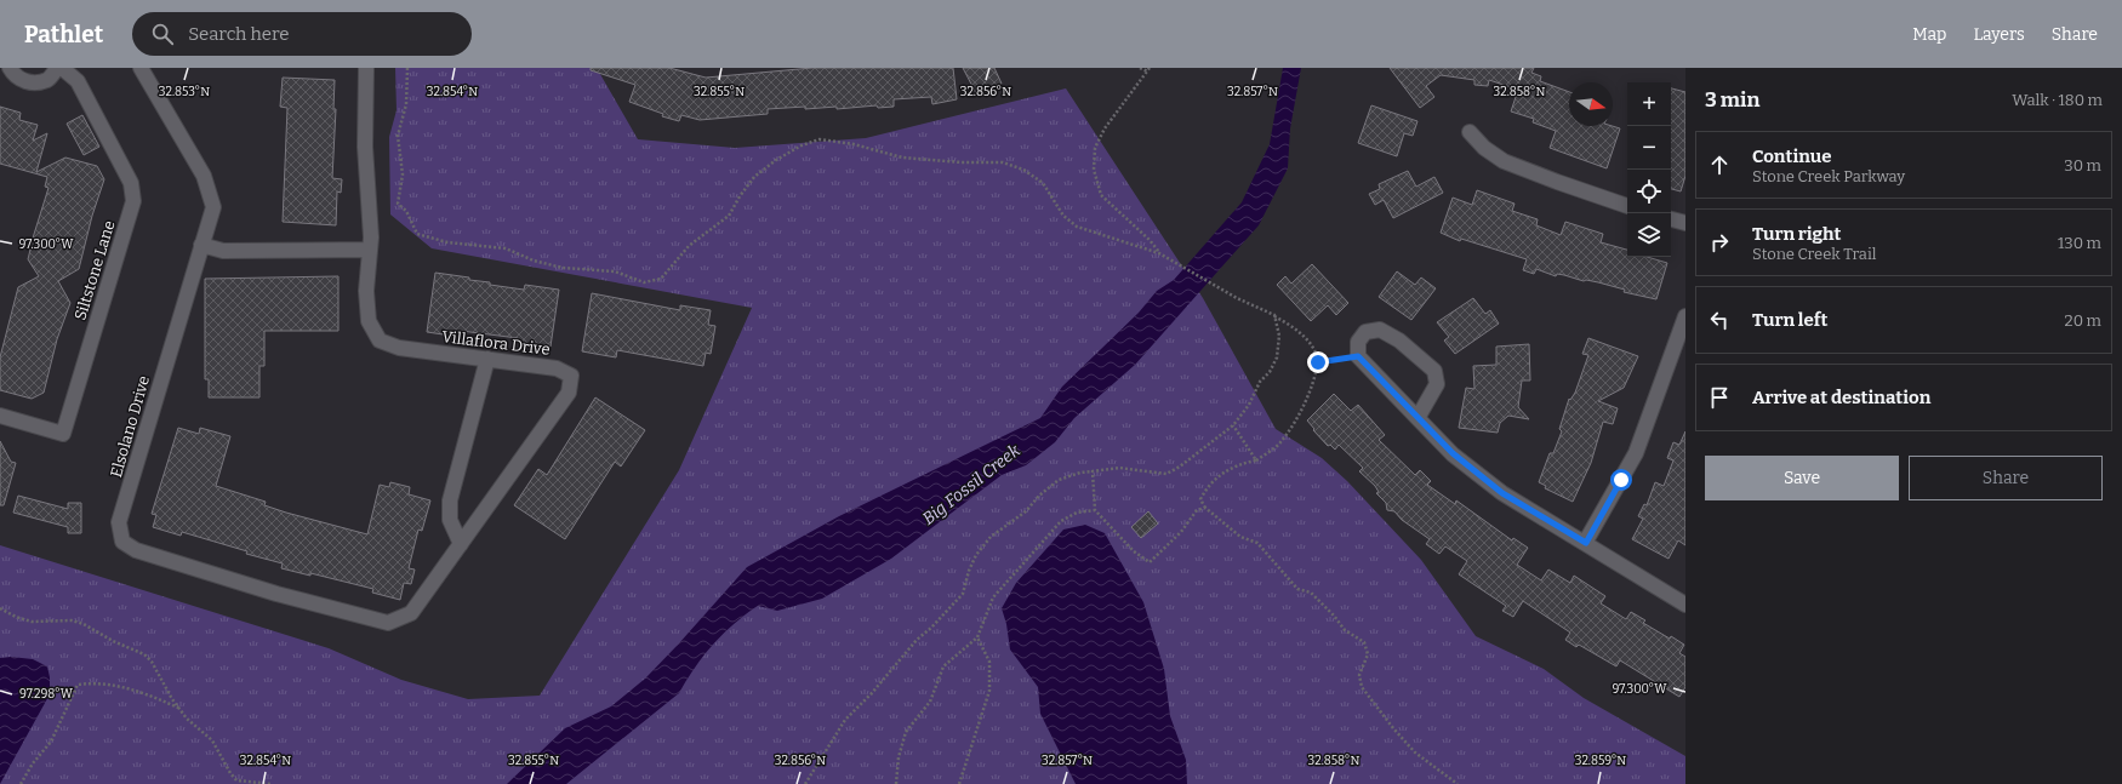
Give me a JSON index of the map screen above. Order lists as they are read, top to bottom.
{
  "streets": {
    "street": ["Siltstone Lane", "Villaflora Drive", "Elsolano Drive"]
  },
  "crossings": [
    ["Villaflora Drive", "Elsolano Drive"]
  ],
  "water": ["Big Fossil Creek"],
  "north": "right",
  "page": {
    "header": "Pathlet",
    "search": "Search here",
    "nav": ["Map", "Layers", "Share"],
    "heading": ["3 min", "Walk · 180 m"],
    "map_buttons": ["+", "−"],
    "list": [
      ["Continue", "Stone Creek Parkway", "30 m"],
      ["Turn right", "Stone Creek Trail", "130 m"],
      ["Turn left", "20 m"],
      "Arrive at destination"
    ],
    "buttons": ["Save", "Share"]
  },
  "coordinates": [
    "32.853°N",
    "32.854°N",
    "32.855°N",
    "32.856°N",
    "32.857°N",
    "32.858°N",
    "97.300°W",
    "97.298°W",
    "32.859°N"
  ]
}
